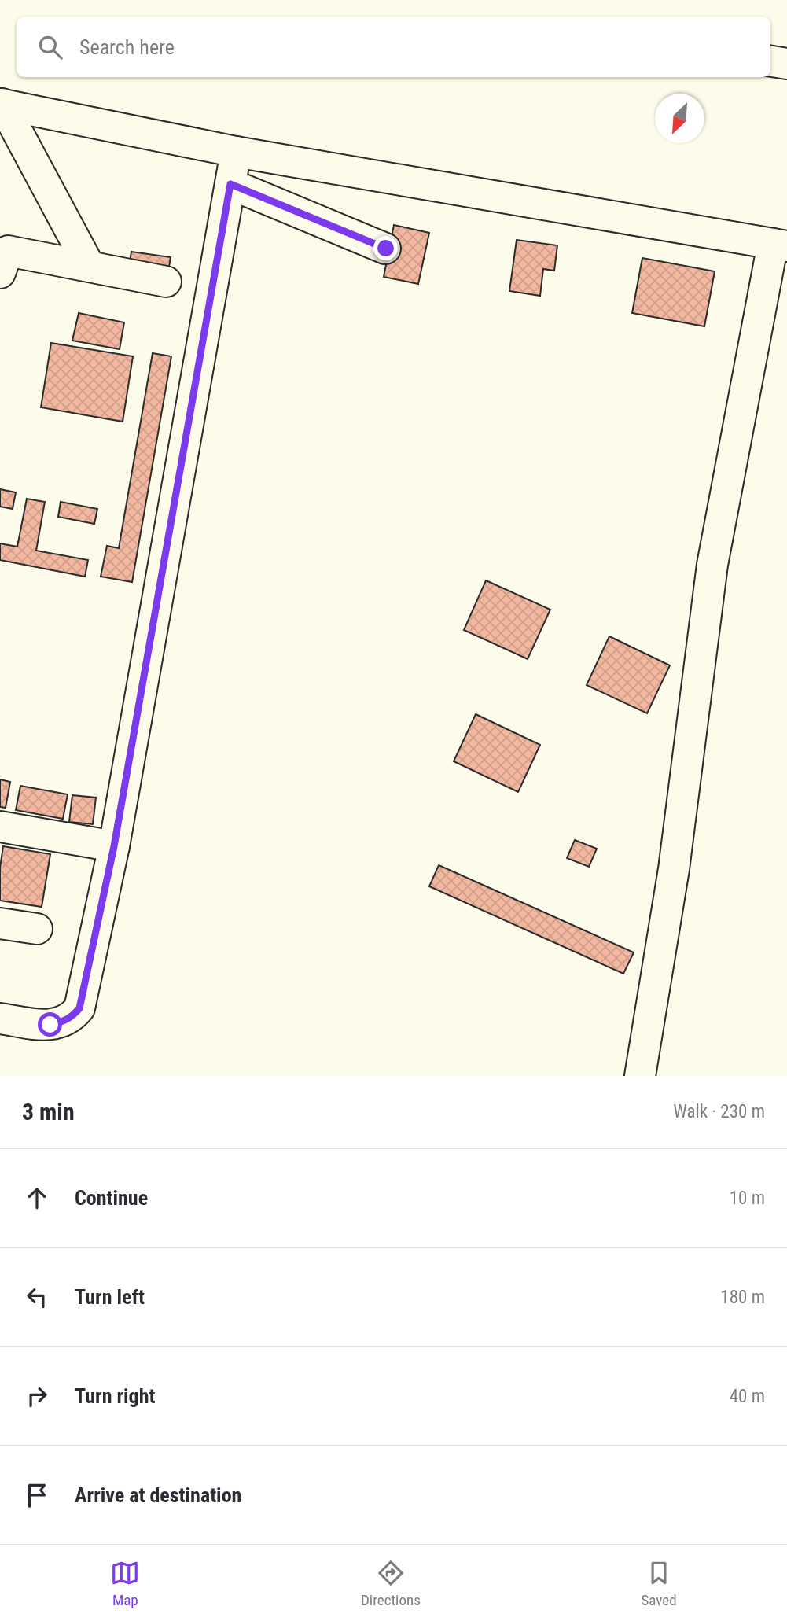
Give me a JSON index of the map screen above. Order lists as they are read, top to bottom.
{
  "north": "bottom left",
  "page": {
    "search": "Search here",
    "heading": ["3 min", "Walk · 230 m"],
    "list": [
      ["Continue", "10 m"],
      ["Turn left", "180 m"],
      ["Turn right", "40 m"],
      "Arrive at destination"
    ],
    "nav": ["Map", "Directions", "Saved"]
  }
}
